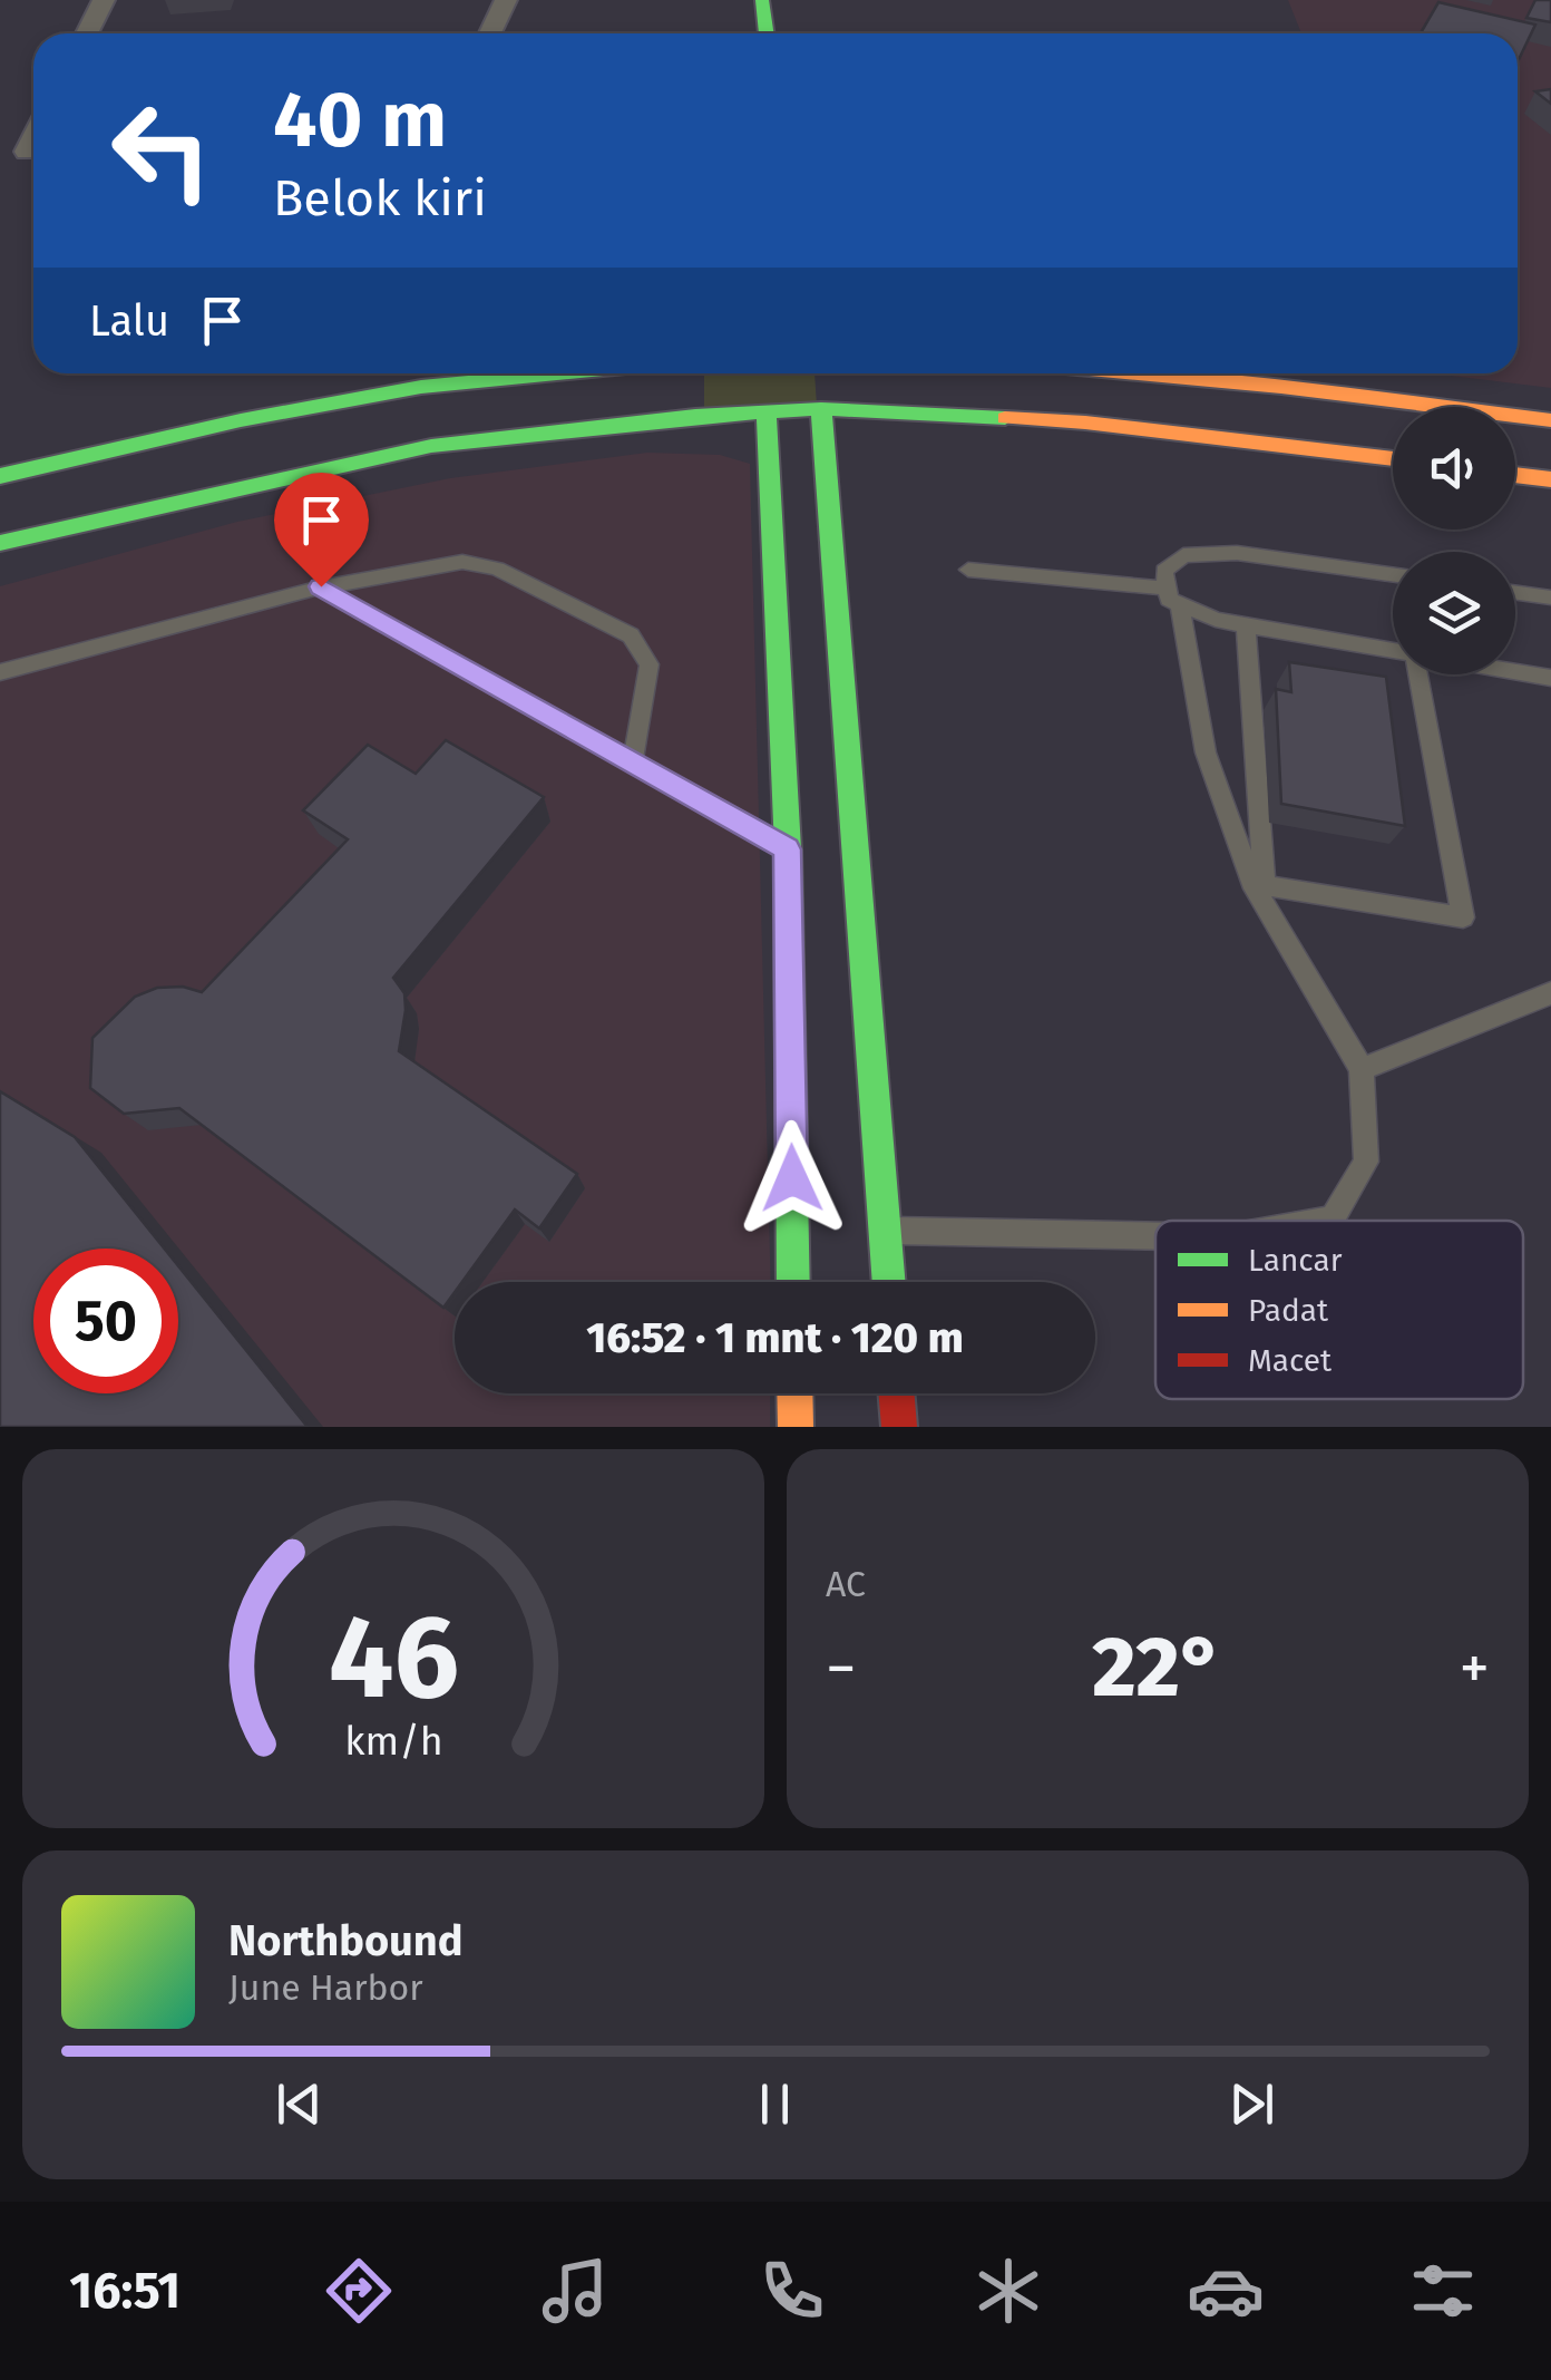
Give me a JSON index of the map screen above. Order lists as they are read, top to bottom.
{
  "legend": ["Lancar", "Padat", "Macet"],
  "page": {
    "turn": ["40 m", "Belok kiri"],
    "then": "Lalu",
    "limit": "50",
    "trip": "16:52 · 1 mnt · 120 m",
    "tile": "AC",
    "heat": ["−", "22°", "+"],
    "song": ["Northbound", "June Harbor"],
    "tabs": "16:51",
    "gauge": ["46", "km/h"]
  }
}
